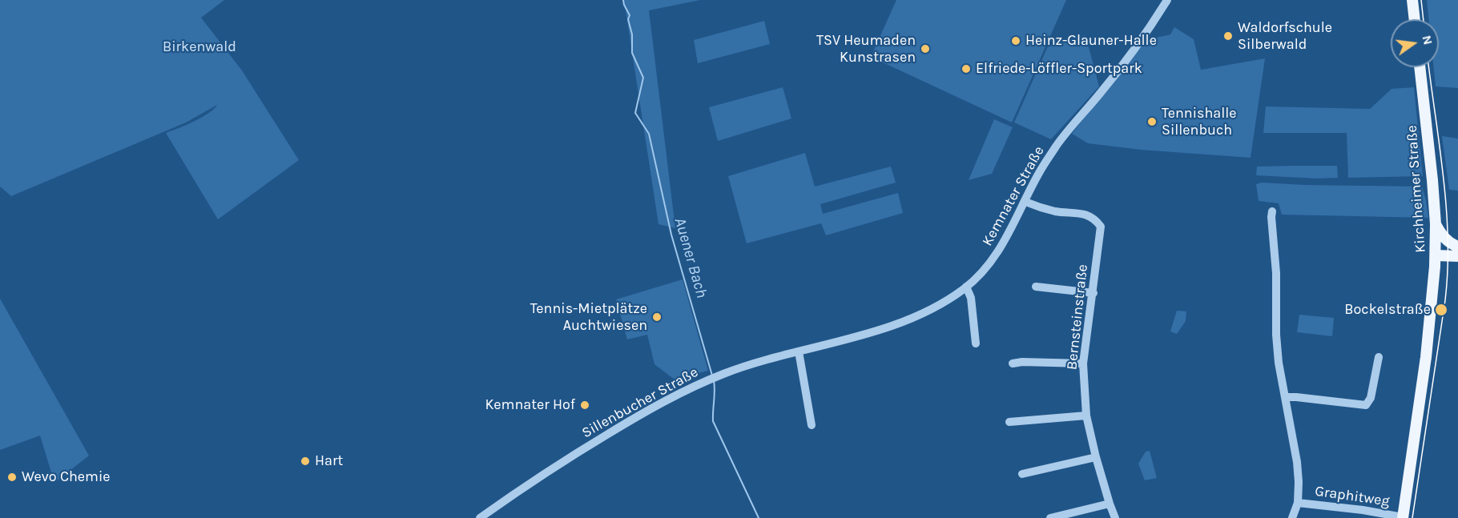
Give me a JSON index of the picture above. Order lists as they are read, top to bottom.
{
  "streets": {
    "main road": ["Kirchheimer Straße"],
    "street": [
      "Kemnater Straße",
      "Bernsteinstraße",
      "Sillenbucher Straße",
      "Graphitweg"
    ]
  },
  "crossings": [
    ["Kirchheimer Straße", "Graphitweg"],
    ["Kemnater Straße", "Bernsteinstraße"],
    ["Kemnater Straße", "Sillenbucher Straße"]
  ],
  "water": ["Auener Bach"],
  "parks": ["Birkenwald"],
  "places": [
    "Waldorfschule Silberwald",
    "Heinz-Glauner-Halle",
    "TSV Heumaden Kunstrasen",
    "Elfriede-Löffler-Sportpark",
    "Tennishalle Sillenbuch",
    "Bockelstraße",
    "Tennis-Mietplätze Auchtwiesen",
    "Kemnater Hof",
    "Hart",
    "Wevo Chemie"
  ],
  "north": "right"
}
